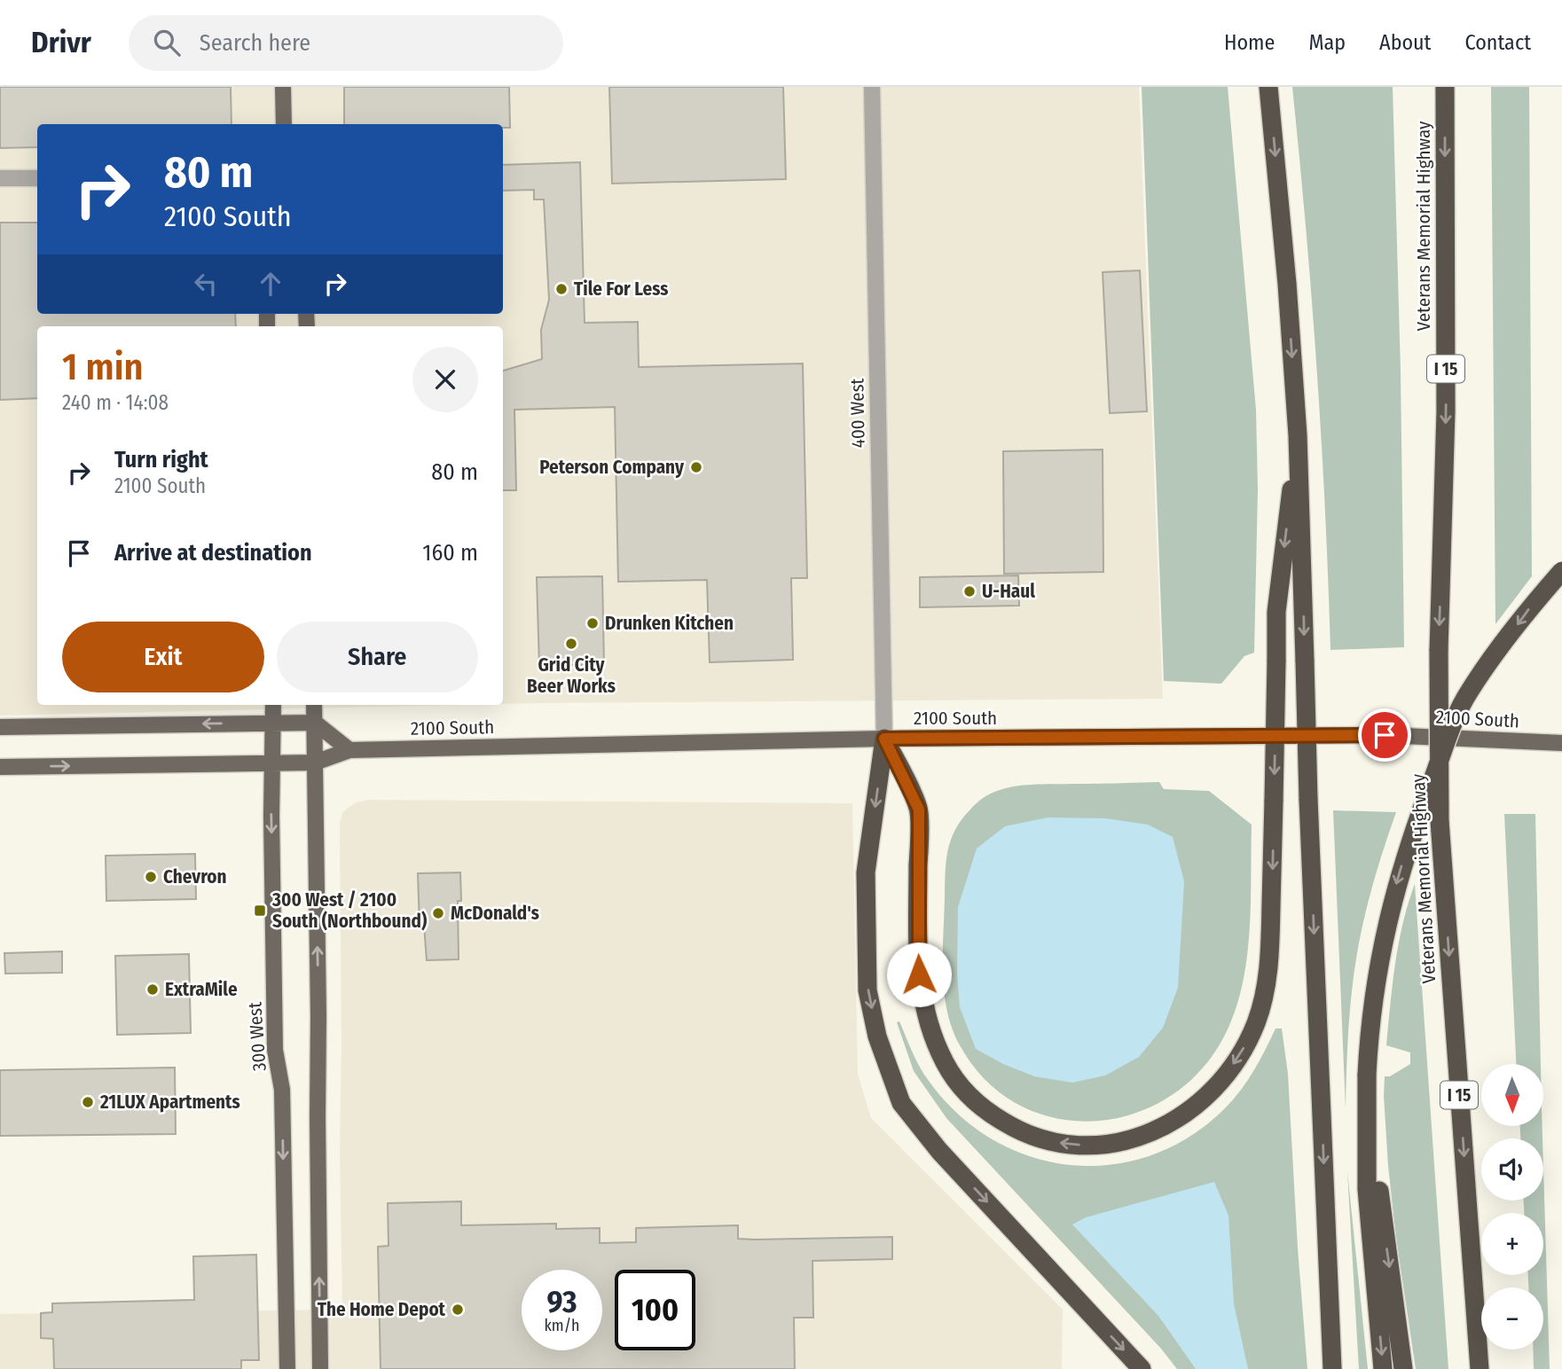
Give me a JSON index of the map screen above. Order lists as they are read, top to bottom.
{
  "streets": {
    "highway": ["Veterans Memorial Highway", "I 15"],
    "main road": ["2100 South", "300 West"],
    "street": ["400 West"]
  },
  "crossings": [
    ["400 West", "2100 South"],
    ["2100 South", "300 West"]
  ],
  "places": {
    "other": [
      "Tile For Less",
      "Peterson Company",
      "U-Haul",
      "Drunken Kitchen",
      "Grid City Beer Works",
      "Chevron",
      "McDonald's",
      "ExtraMile",
      "21LUX Apartments",
      "The Home Depot"
    ],
    "transit": ["300 West / 2100 South (Northbound)"]
  },
  "north": "bottom",
  "page": {
    "header": "Drivr",
    "search": "Search here",
    "nav": [
      "Home",
      "Map",
      "About",
      "Contact"
    ],
    "turn": ["80 m", "2100 South"],
    "heading": ["1 min", "240 m · 14:08"],
    "list": [
      {
        "name": "Turn right",
        "note": "2100 South",
        "value": "80 m"
      },
      {
        "name": "Arrive at destination",
        "value": "160 m"
      }
    ],
    "buttons": ["Exit", "Share"],
    "map_buttons": ["+", "−"],
    "speed": "93 km/h",
    "limit": "100"
  }
}
